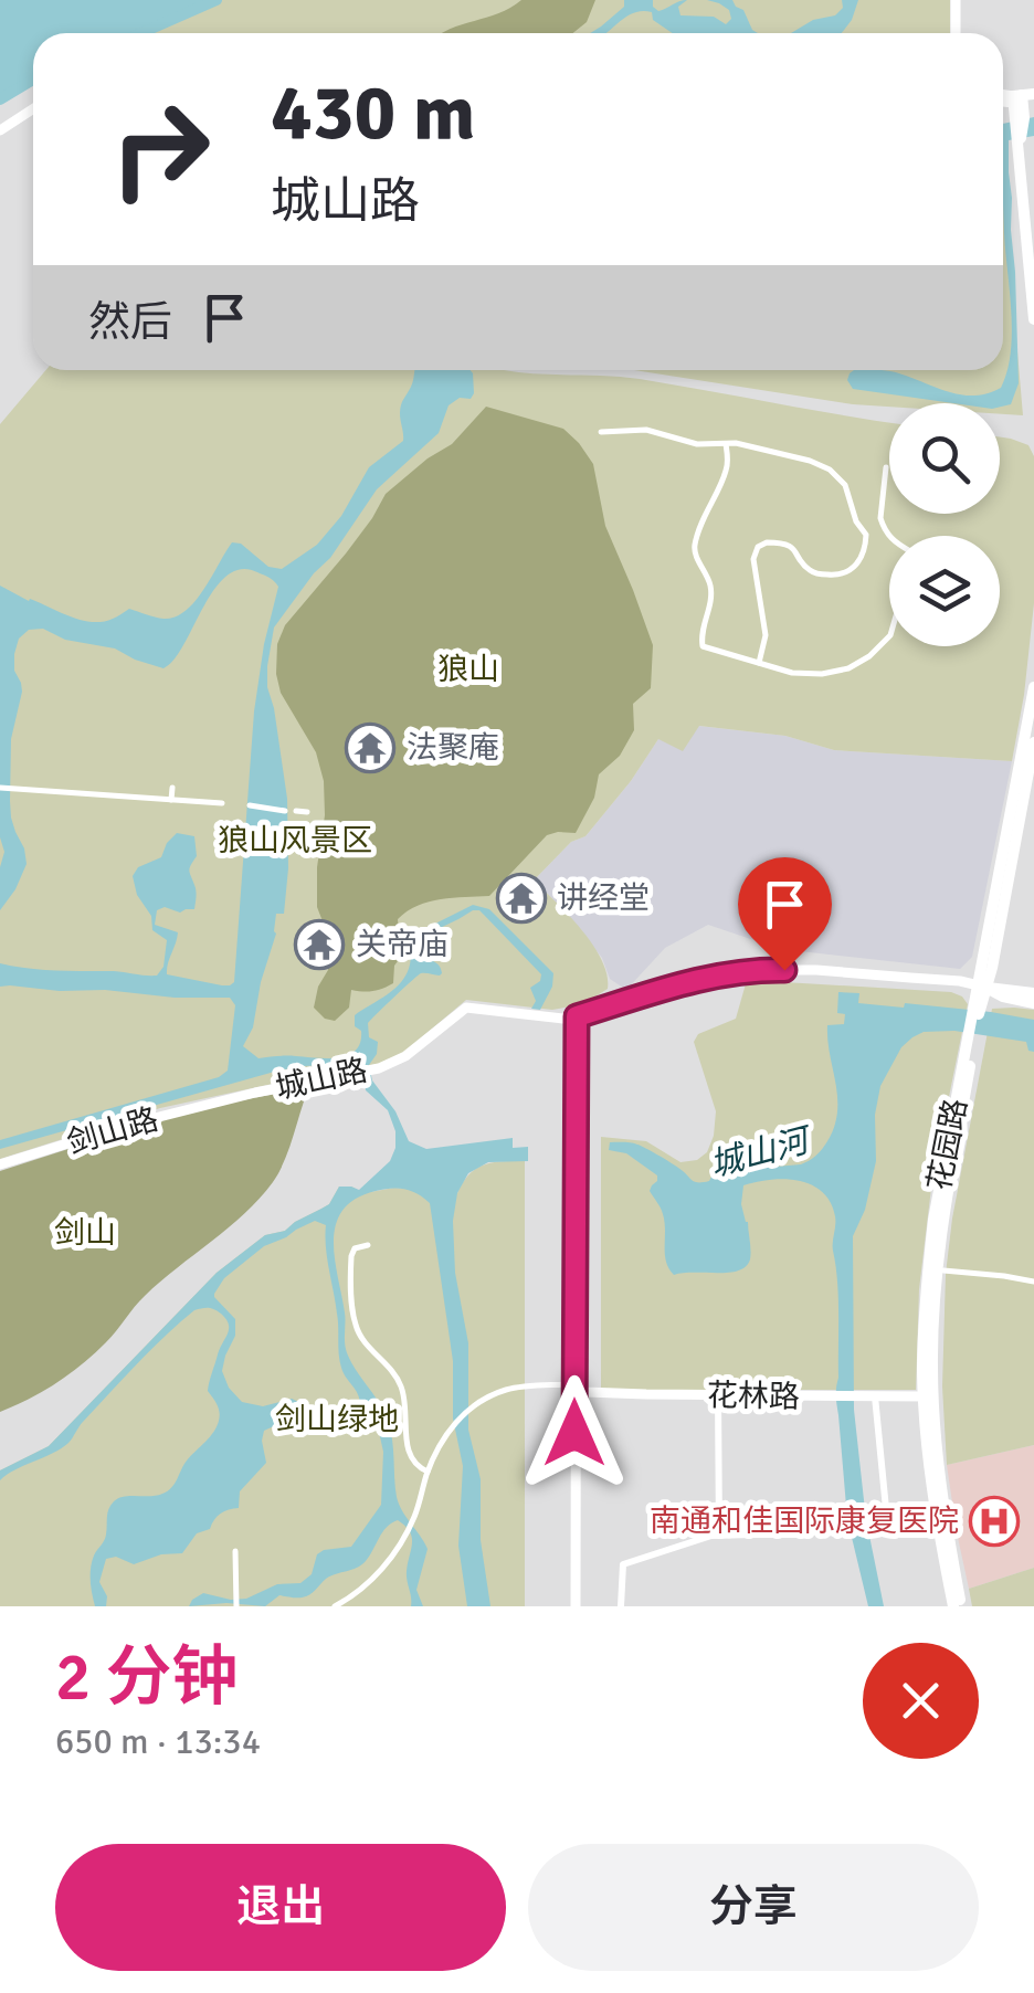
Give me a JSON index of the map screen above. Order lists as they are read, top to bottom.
{
  "streets": {
    "main road": ["城山路", "花园路"],
    "street": ["剑山路", "花林路"]
  },
  "crossings": [
    ["城山路", "剑山路"],
    ["城山路", "花园路"],
    ["花园路", "花林路"]
  ],
  "water": ["城山河"],
  "parks": [
    "狼山",
    "狼山风景区",
    "剑山",
    "剑山绿地"
  ],
  "places": {
    "temple": ["法聚庵", "讲经堂", "关帝庙"],
    "hospital": ["南通和佳国际康复医院"]
  },
  "page": {
    "turn": ["430 m", "城山路"],
    "then": "然后",
    "heading": ["2 分钟", "650 m · 13:34"],
    "buttons": ["退出", "分享"]
  }
}
